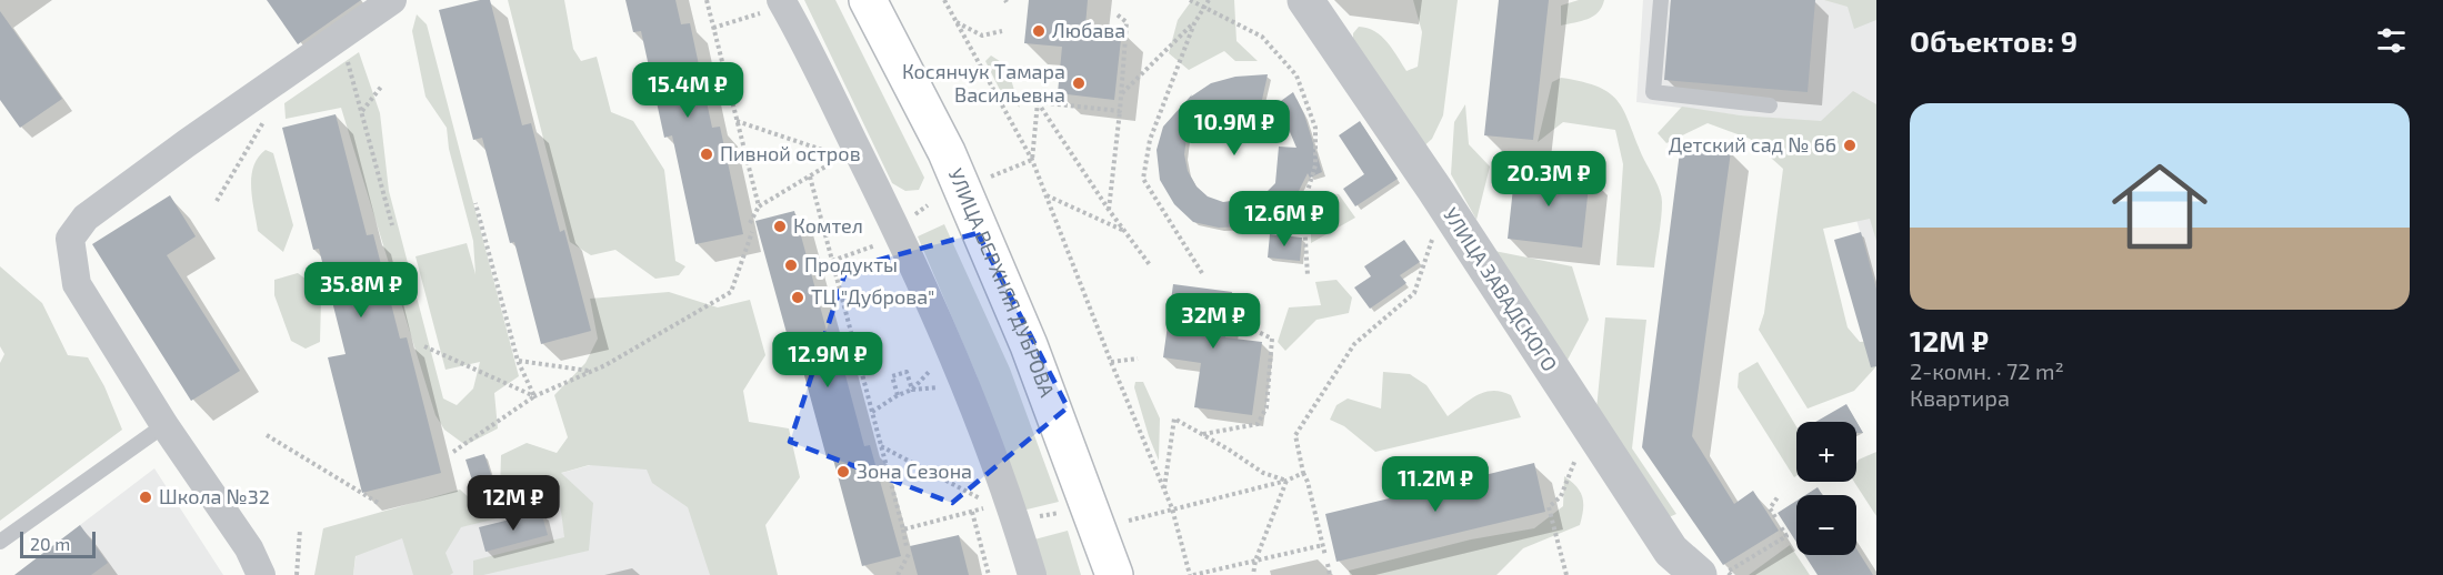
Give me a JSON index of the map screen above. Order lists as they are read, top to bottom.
{
  "streets": {
    "main road": ["УЛИЦА ВЕРХНЯЯ ДУБРОВА"],
    "street": ["УЛИЦА ЗАВАДСКОГО"]
  },
  "places": [
    "Любава",
    "Косянчук Тамара Васильевна",
    "Детский сад № 66",
    "Пивной остров",
    "Комтел",
    "Продукты",
    "ТЦ \"Дуброва\"",
    "Зона Сезона",
    "Школа №32"
  ],
  "scale_bar": "20 m",
  "page": {
    "heading": "Объектов: 9",
    "price": [
      "15.4M ₽",
      "10.9M ₽",
      "20.3M ₽",
      "12.6M ₽",
      "35.8M ₽",
      "32M ₽",
      "12.9M ₽",
      "11.2M ₽",
      "12M ₽"
    ],
    "list": [
      {
        "name": "12M ₽",
        "note": "2-комн. · 72 m² · Квартира"
      }
    ],
    "map_buttons": ["+", "−"],
    "scale": "20 m"
  }
}
